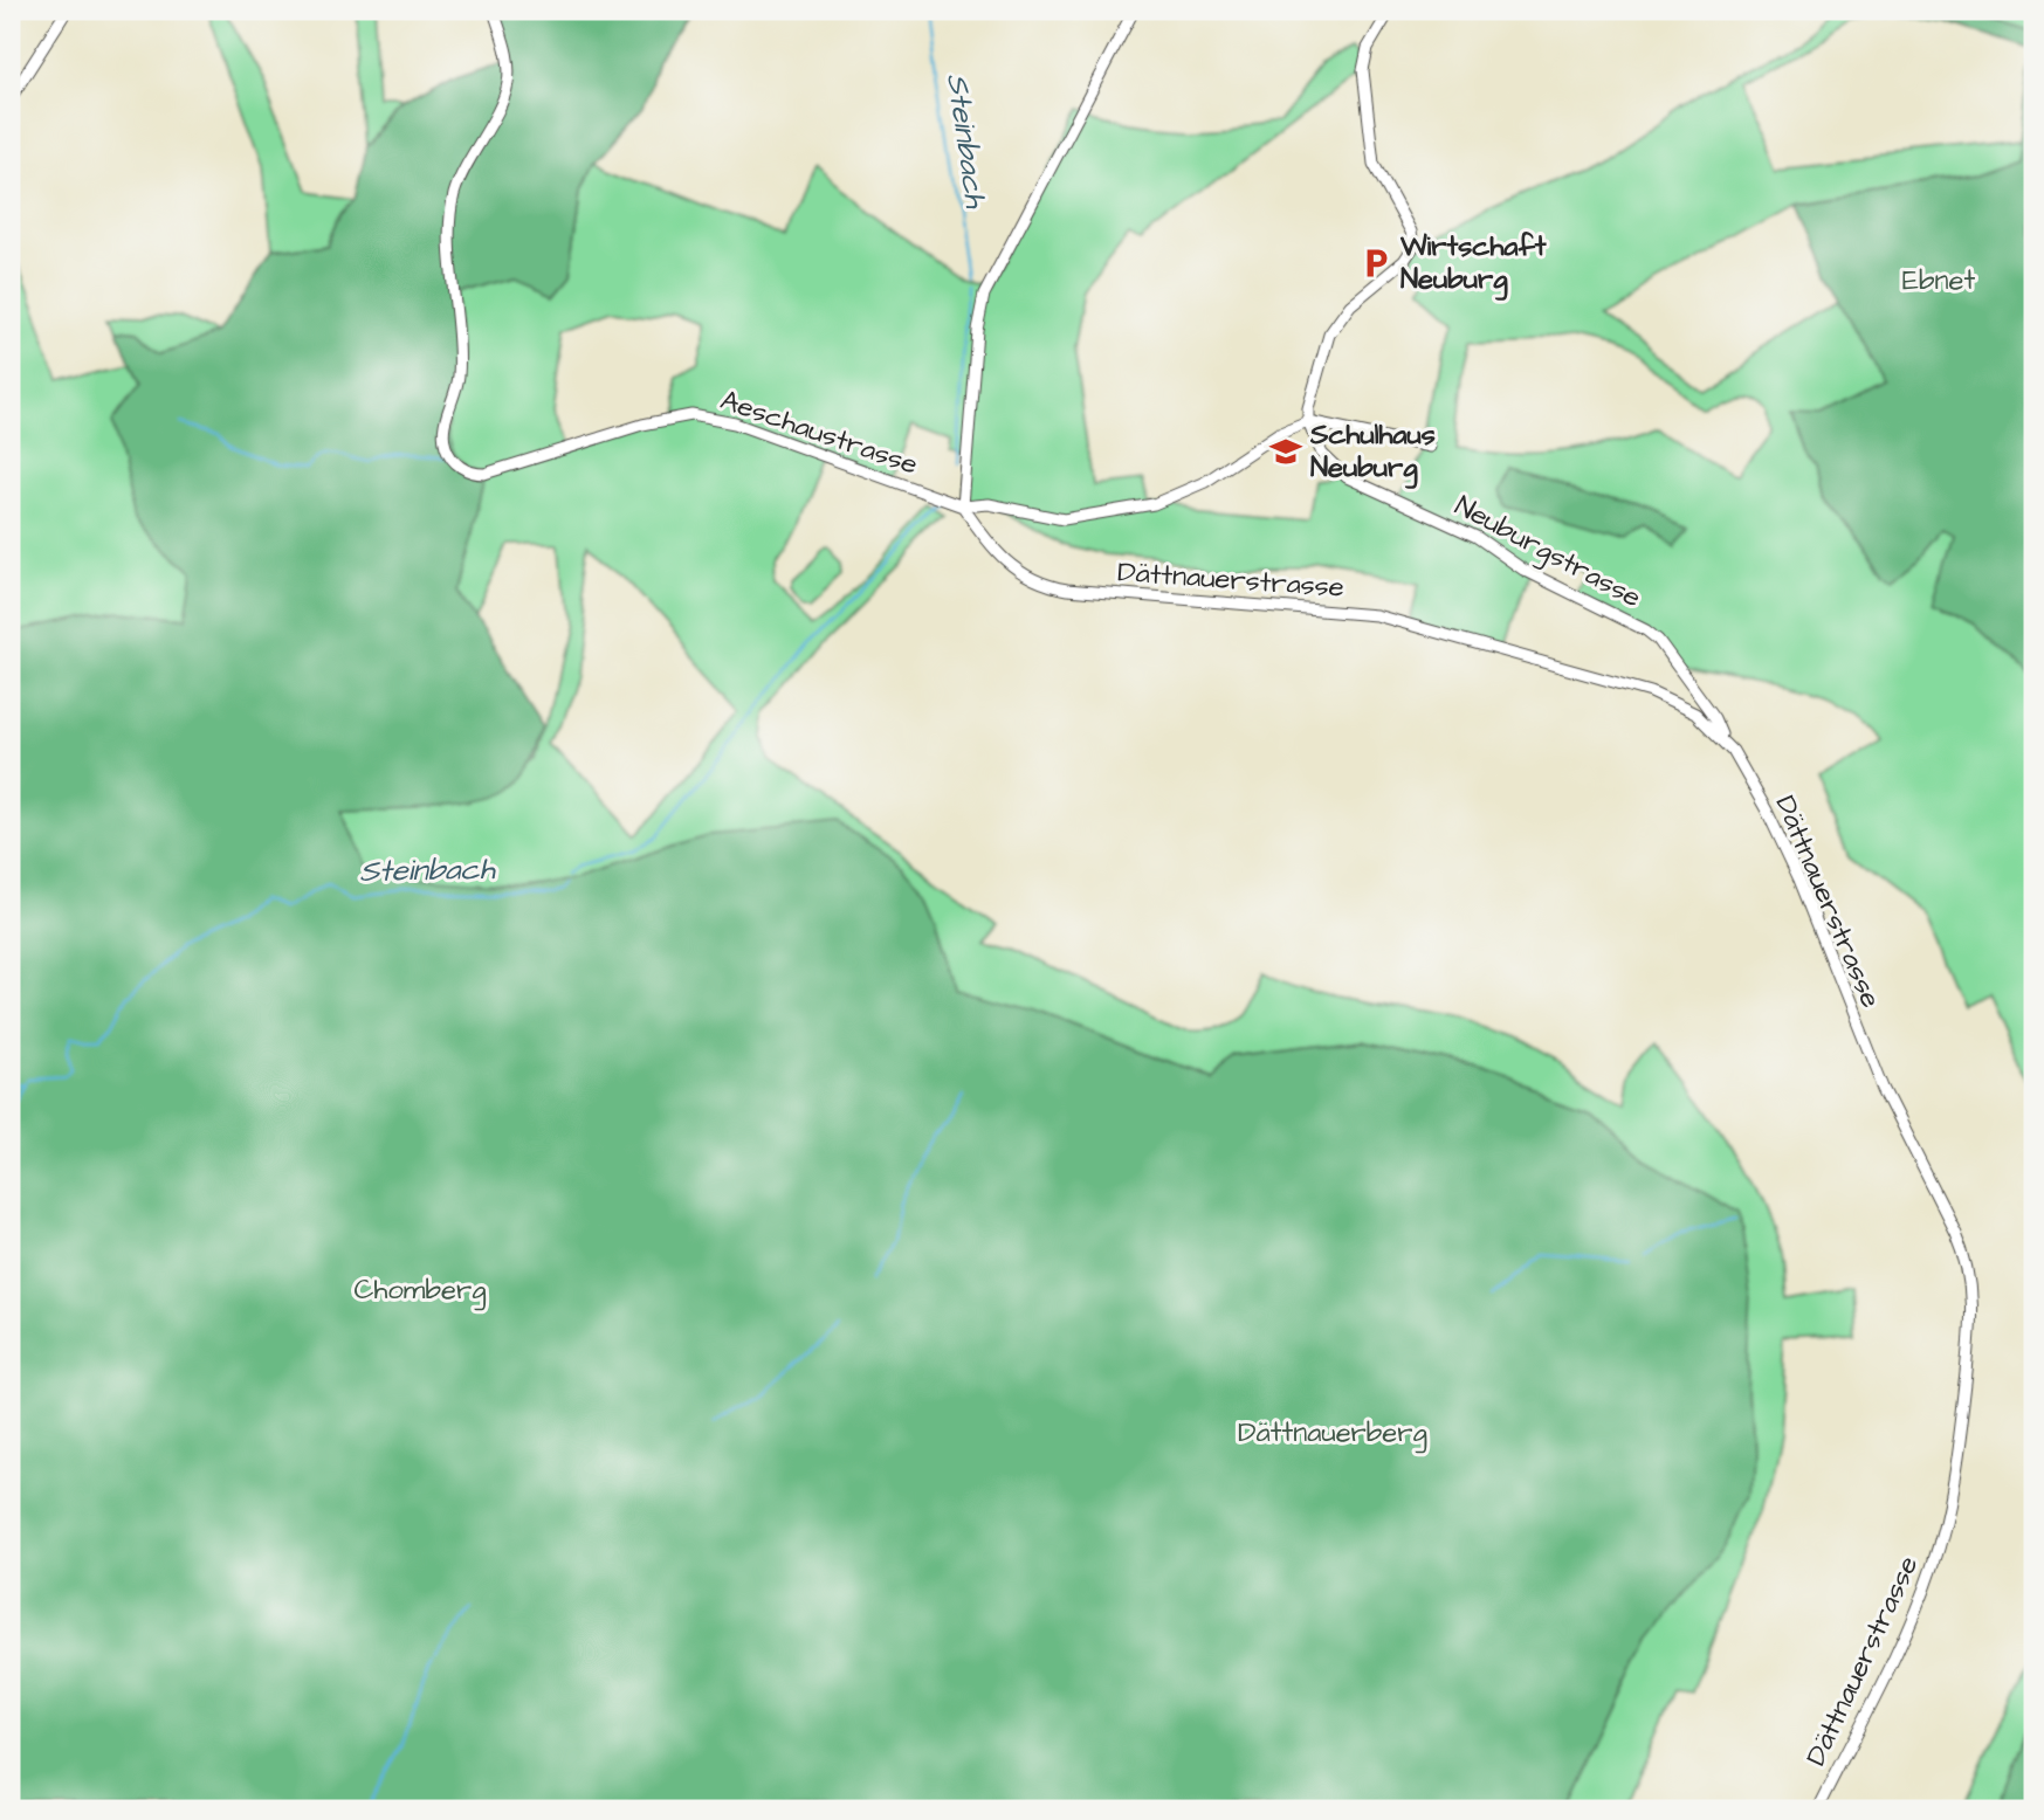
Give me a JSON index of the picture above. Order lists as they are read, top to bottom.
{
  "streets": {
    "street": ["Aeschaustrasse", "Neuburgstrasse", "Dättnauerstrasse"]
  },
  "crossings": [
    ["Aeschaustrasse", "Neuburgstrasse"],
    ["Aeschaustrasse", "Dättnauerstrasse"],
    ["Neuburgstrasse", "Dättnauerstrasse"]
  ],
  "water": ["Steinbach"],
  "parks": ["Ebnet", "Chomberg", "Dättnauerberg"],
  "places": {
    "parking": ["Wirtschaft Neuburg"],
    "school or university": ["Schulhaus Neuburg"]
  }
}
